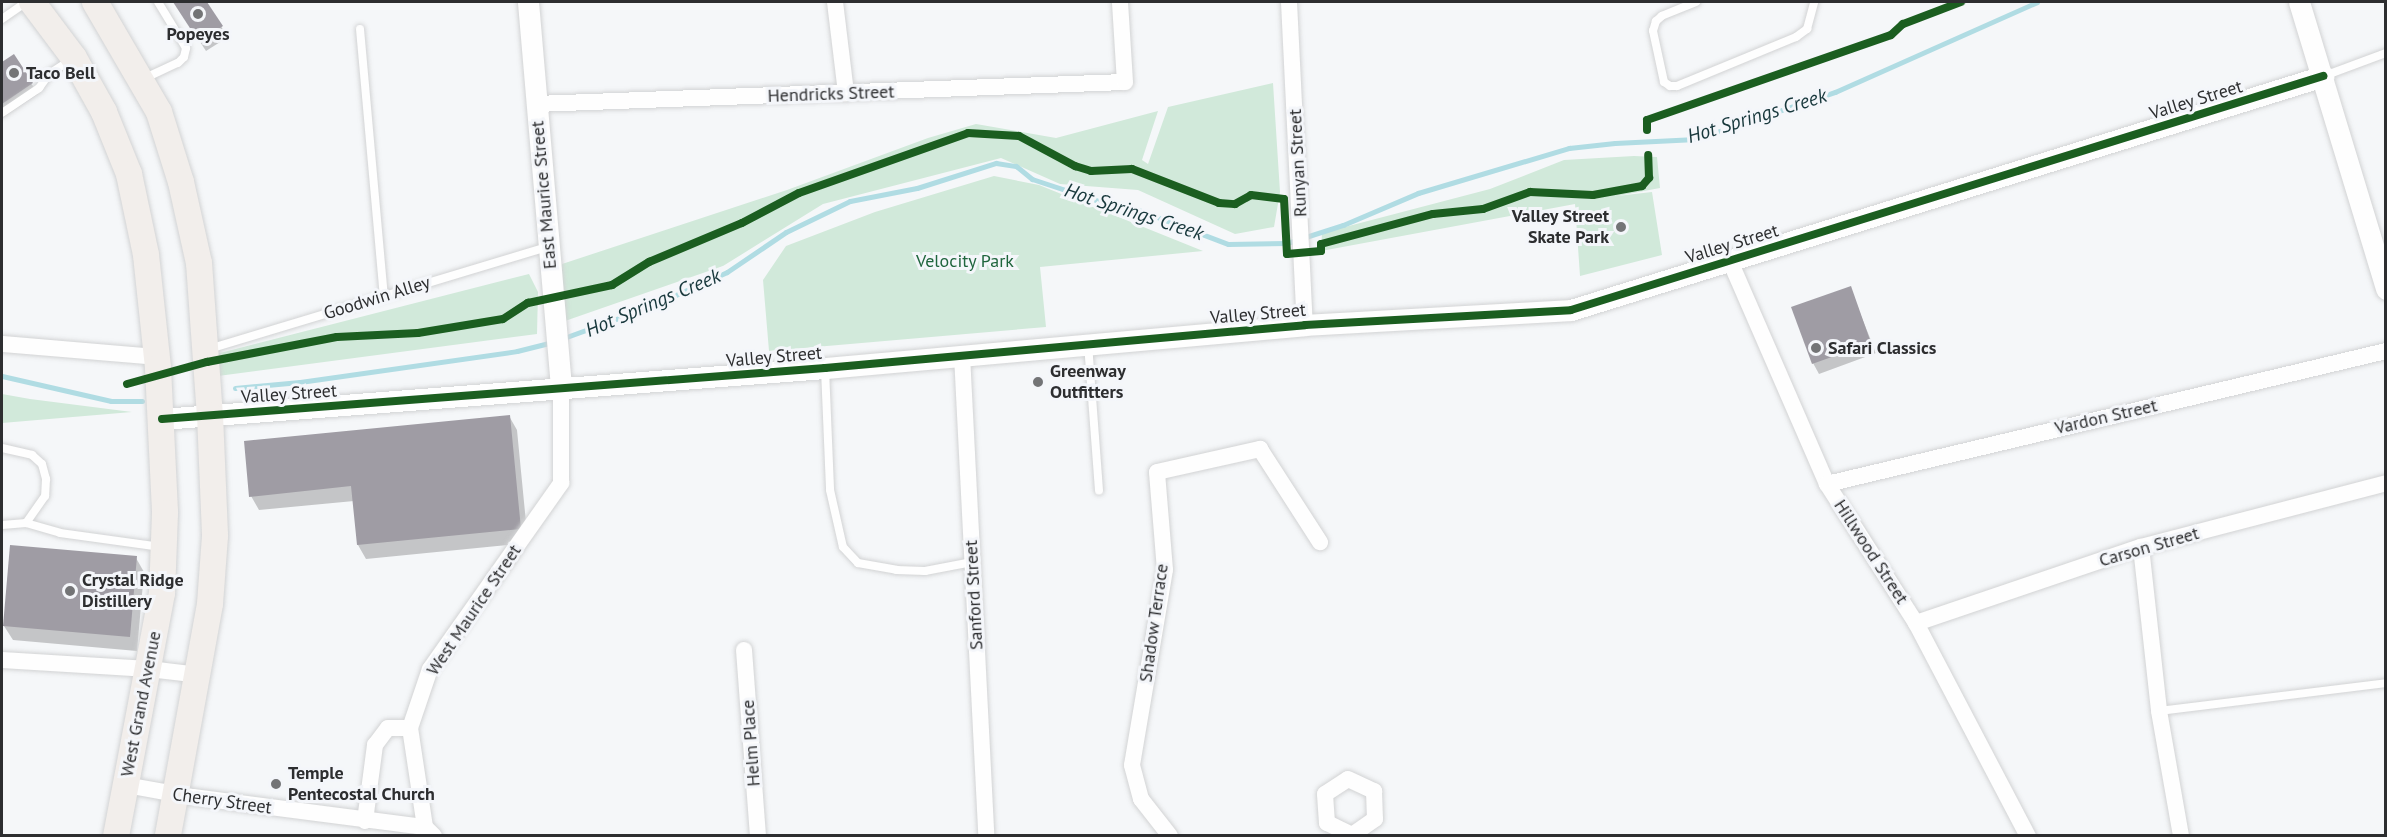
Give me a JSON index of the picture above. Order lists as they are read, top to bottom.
{
  "streets": {
    "main road": ["West Grand Avenue"],
    "street": [
      "Hendricks Street",
      "Valley Street",
      "Runyan Street",
      "East Maurice Street",
      "Vardon Street",
      "Carson Street",
      "Hillwood Street",
      "Sanford Street",
      "West Maurice Street",
      "Shadow Terrace",
      "Helm Place",
      "Cherry Street"
    ],
    "lane": ["Goodwin Alley"]
  },
  "crossings": [
    ["Hendricks Street", "East Maurice Street"],
    ["Valley Street", "Runyan Street"],
    ["Valley Street", "East Maurice Street"],
    ["Valley Street", "Hillwood Street"],
    ["Valley Street", "Sanford Street"],
    ["Valley Street", "West Maurice Street"],
    ["Valley Street", "West Grand Avenue"],
    ["East Maurice Street", "Goodwin Alley"],
    ["East Maurice Street", "West Maurice Street"],
    ["Vardon Street", "Hillwood Street"],
    ["Carson Street", "Hillwood Street"],
    ["West Maurice Street", "Cherry Street"],
    ["West Grand Avenue", "Cherry Street"]
  ],
  "water": ["Hot Springs Creek"],
  "parks": ["Velocity Park"],
  "places": [
    "Popeyes",
    "Taco Bell",
    "Valley Street Skate Park",
    "Safari Classics",
    "Greenway Outfitters",
    "Crystal Ridge Distillery",
    "Temple Pentecostal Church"
  ]
}
